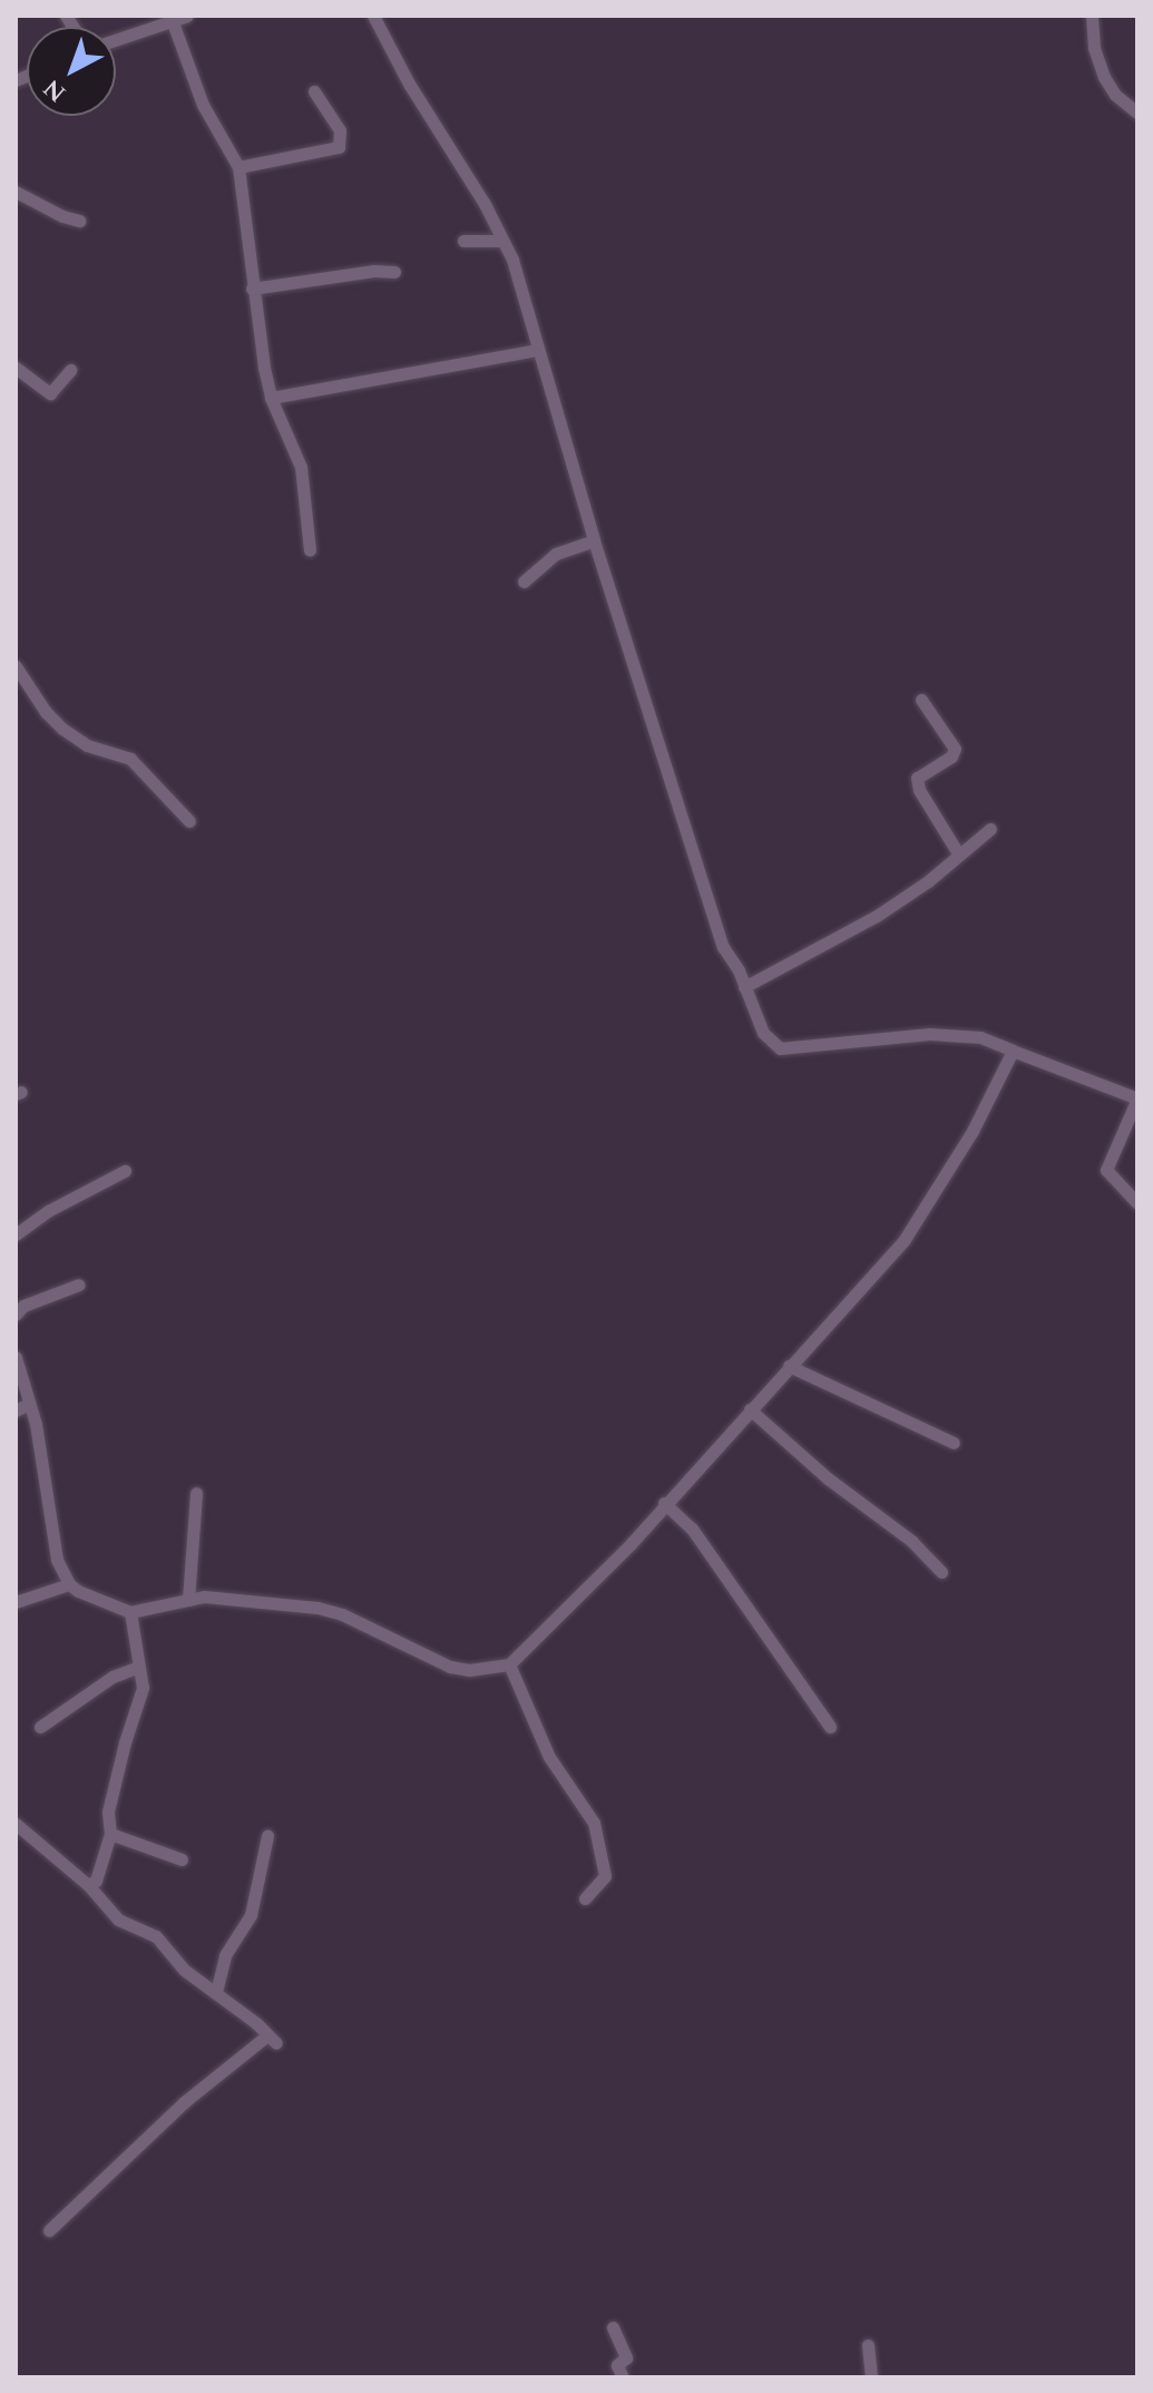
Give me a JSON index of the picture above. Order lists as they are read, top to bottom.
{
  "north": "bottom left"
}
